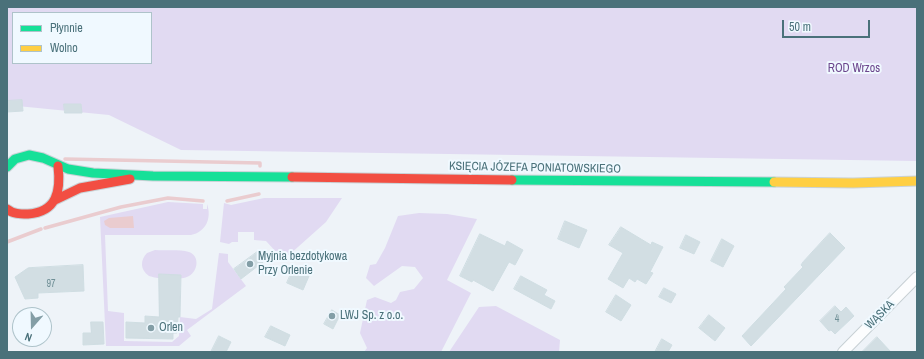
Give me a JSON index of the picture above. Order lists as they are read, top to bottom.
{
  "streets": {
    "main road": ["KSIĘCIA JÓZEFA PONIATOWSKIEGO"],
    "street": ["WĄSKA"]
  },
  "parks": ["ROD Wrzos"],
  "places": ["Myjnia bezdotykowa Przy Orlenie", "LWJ Sp. z o.o.", "Orlen"],
  "house_numbers": ["97", "4"],
  "legend": ["Płynnie", "Wolno"],
  "scale_bar": "50 m",
  "north": "bottom"
}
